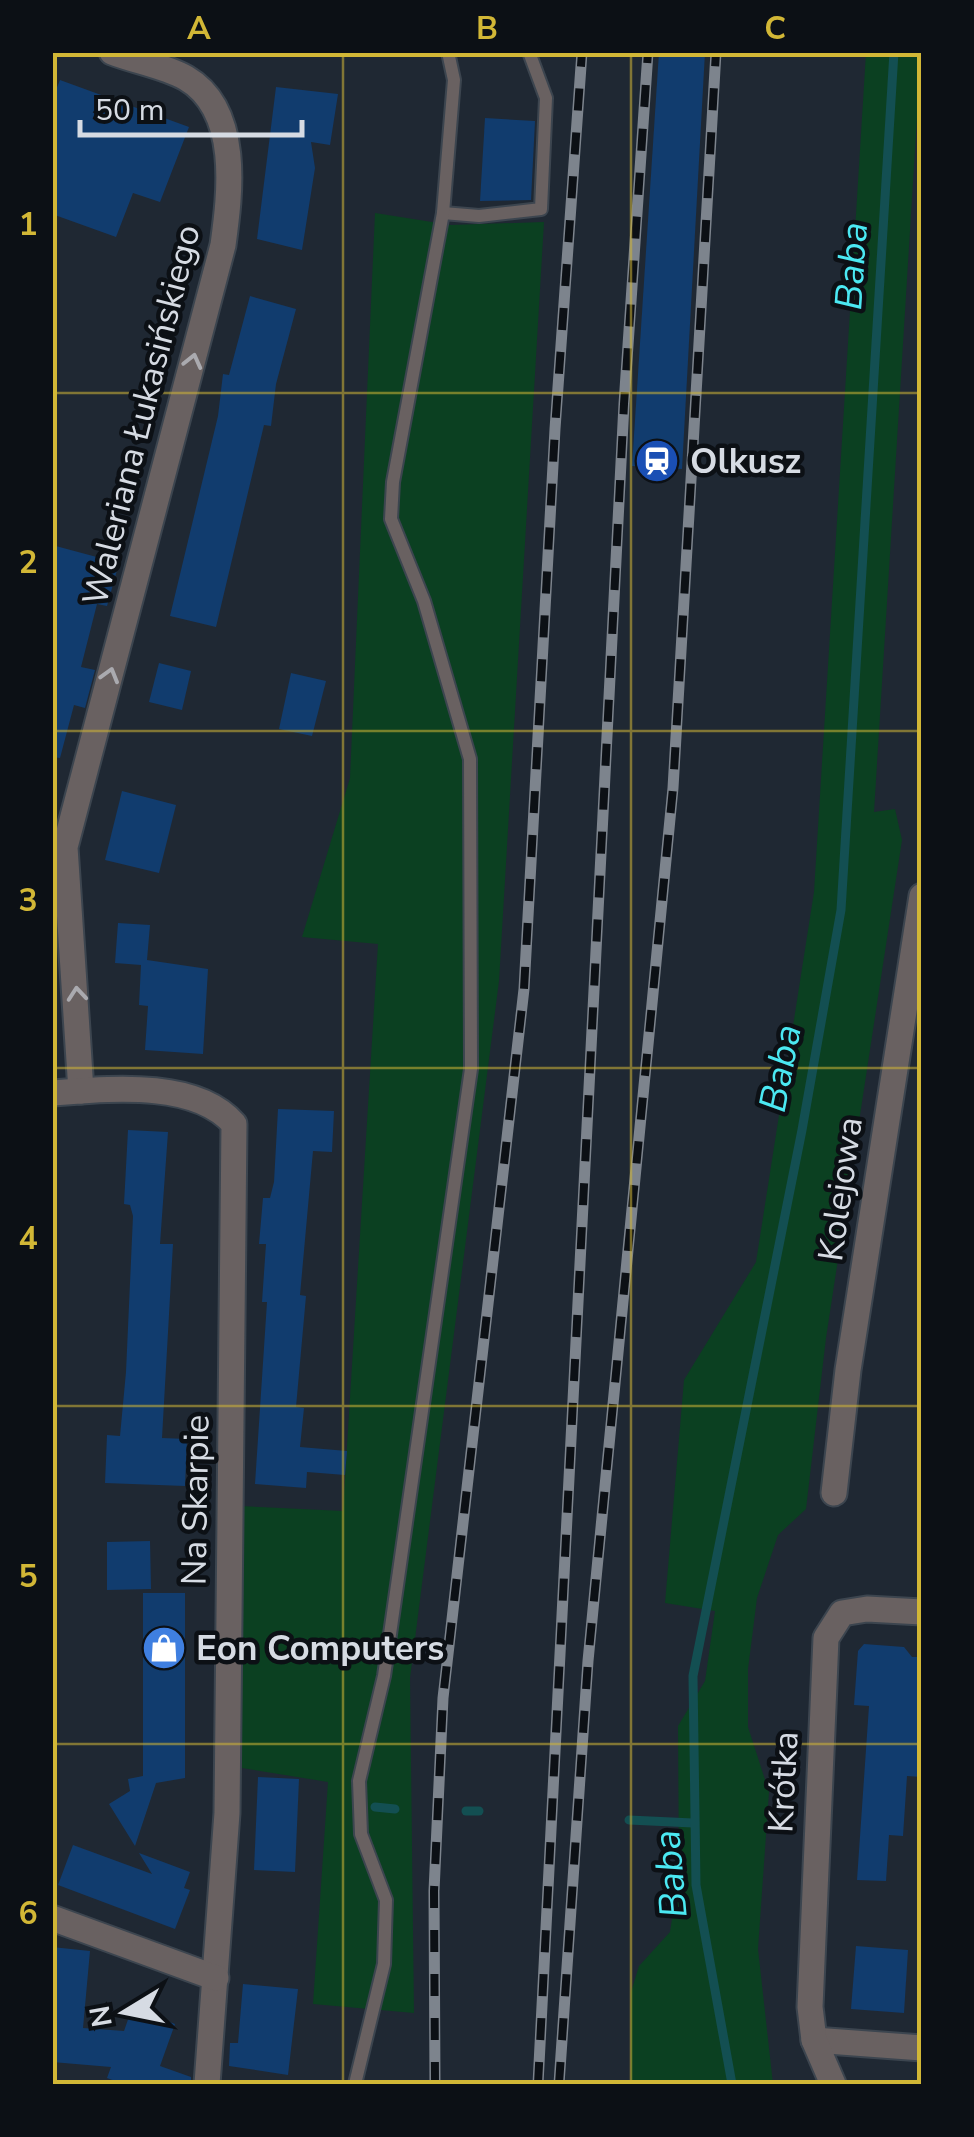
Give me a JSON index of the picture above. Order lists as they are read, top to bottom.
{
  "streets": {
    "street": [
      "Waleriana Łukasińskiego",
      "Kolejowa",
      "Na Skarpie",
      "Krótka"
    ]
  },
  "crossings": [
    ["Waleriana Łukasińskiego", "Na Skarpie"]
  ],
  "one_way": ["Waleriana Łukasińskiego"],
  "water": ["Baba"],
  "places": {
    "station": ["Olkusz"],
    "shop": ["Eon Computers"]
  },
  "scale_bar": "50 m",
  "north": "left",
  "grid": {
    "columns": ["A", "B", "C"],
    "rows": [
      "1",
      "2",
      "3",
      "4",
      "5",
      "6"
    ]
  }
}
